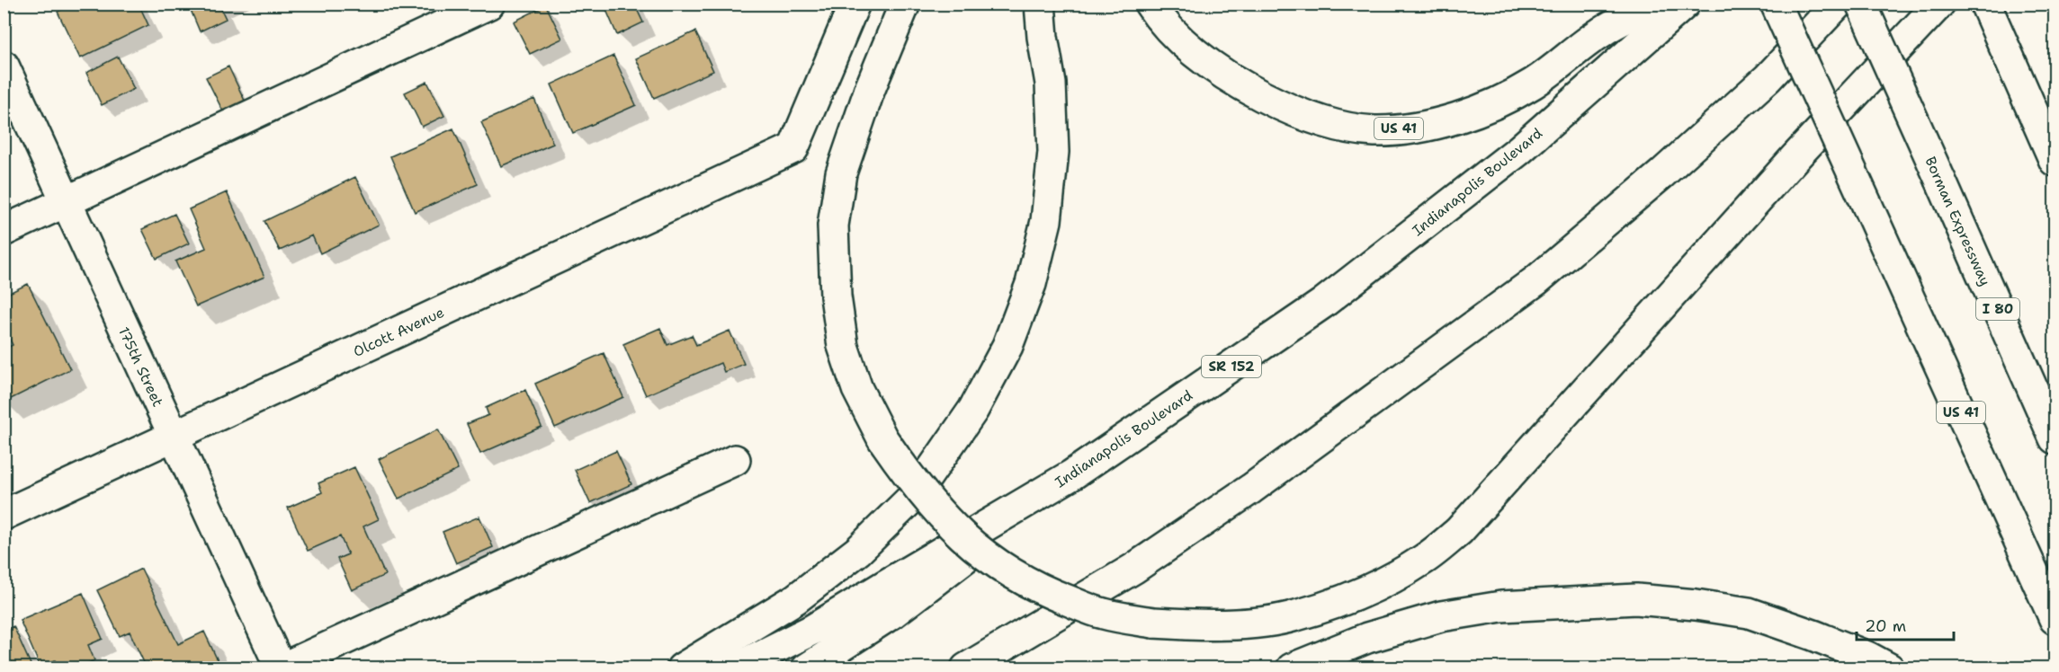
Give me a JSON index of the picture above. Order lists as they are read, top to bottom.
{
  "streets": {
    "main road": [
      "US 41",
      "Indianapolis Boulevard",
      "Borman Expressway",
      "I 80",
      "Olcott Avenue",
      "175th Street",
      "SR 152"
    ]
  },
  "crossings": [
    ["Olcott Avenue", "175th Street"]
  ],
  "scale_bar": "20 m"
}
